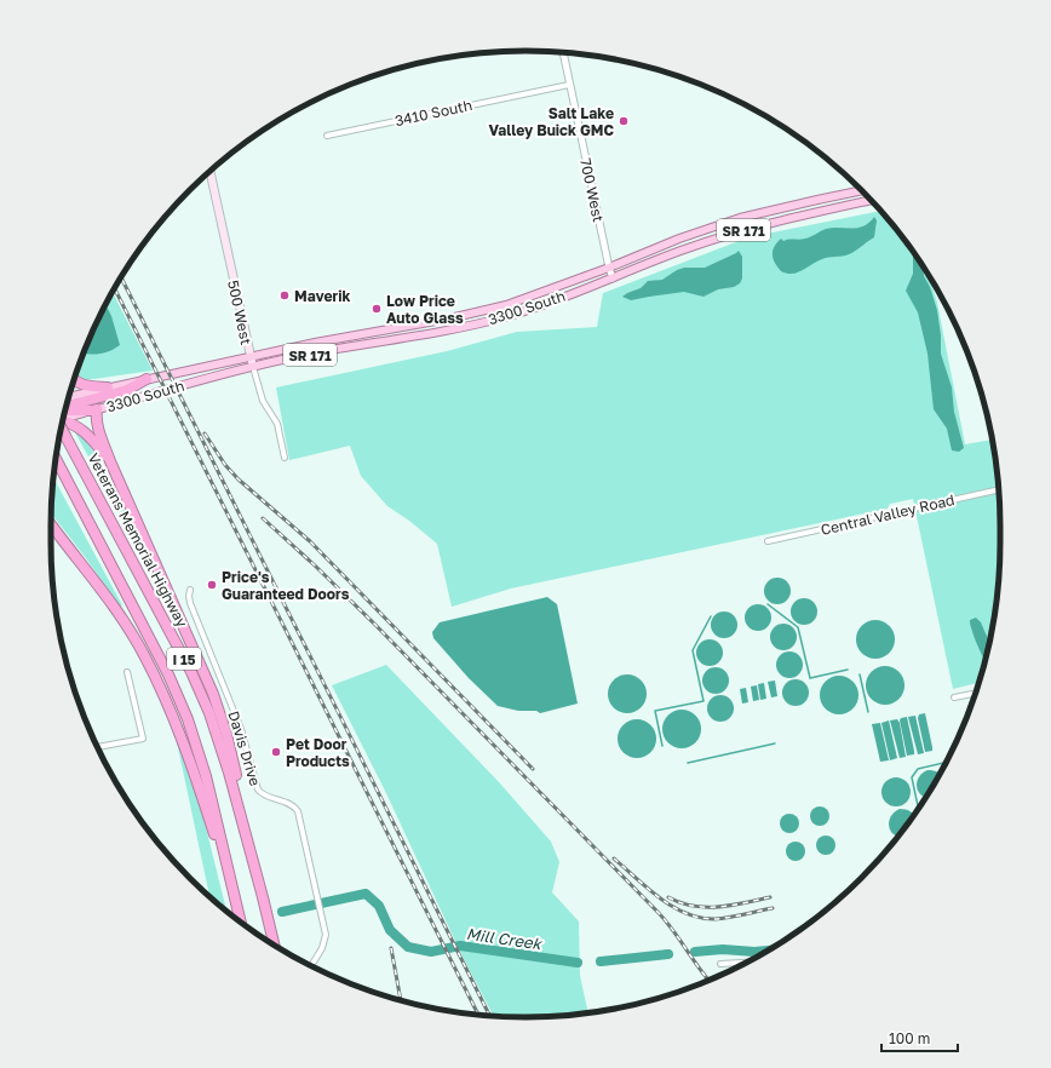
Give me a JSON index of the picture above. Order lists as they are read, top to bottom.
{
  "streets": {
    "highway": ["Veterans Memorial Highway", "I 15"],
    "main road": ["SR 171", "3300 South", "500 West"],
    "street": [
      "3410 South",
      "700 West",
      "Central Valley Road",
      "Davis Drive"
    ]
  },
  "crossings": [
    ["3410 South", "700 West"],
    ["700 West", "3300 South"],
    ["3300 South", "500 West"]
  ],
  "water": ["Mill Creek"],
  "places": [
    "Salt Lake Valley Buick GMC",
    "Maverik",
    "Low Price Auto Glass",
    "Price's Guaranteed Doors",
    "Pet Door Products"
  ],
  "scale_bar": "100 m"
}
